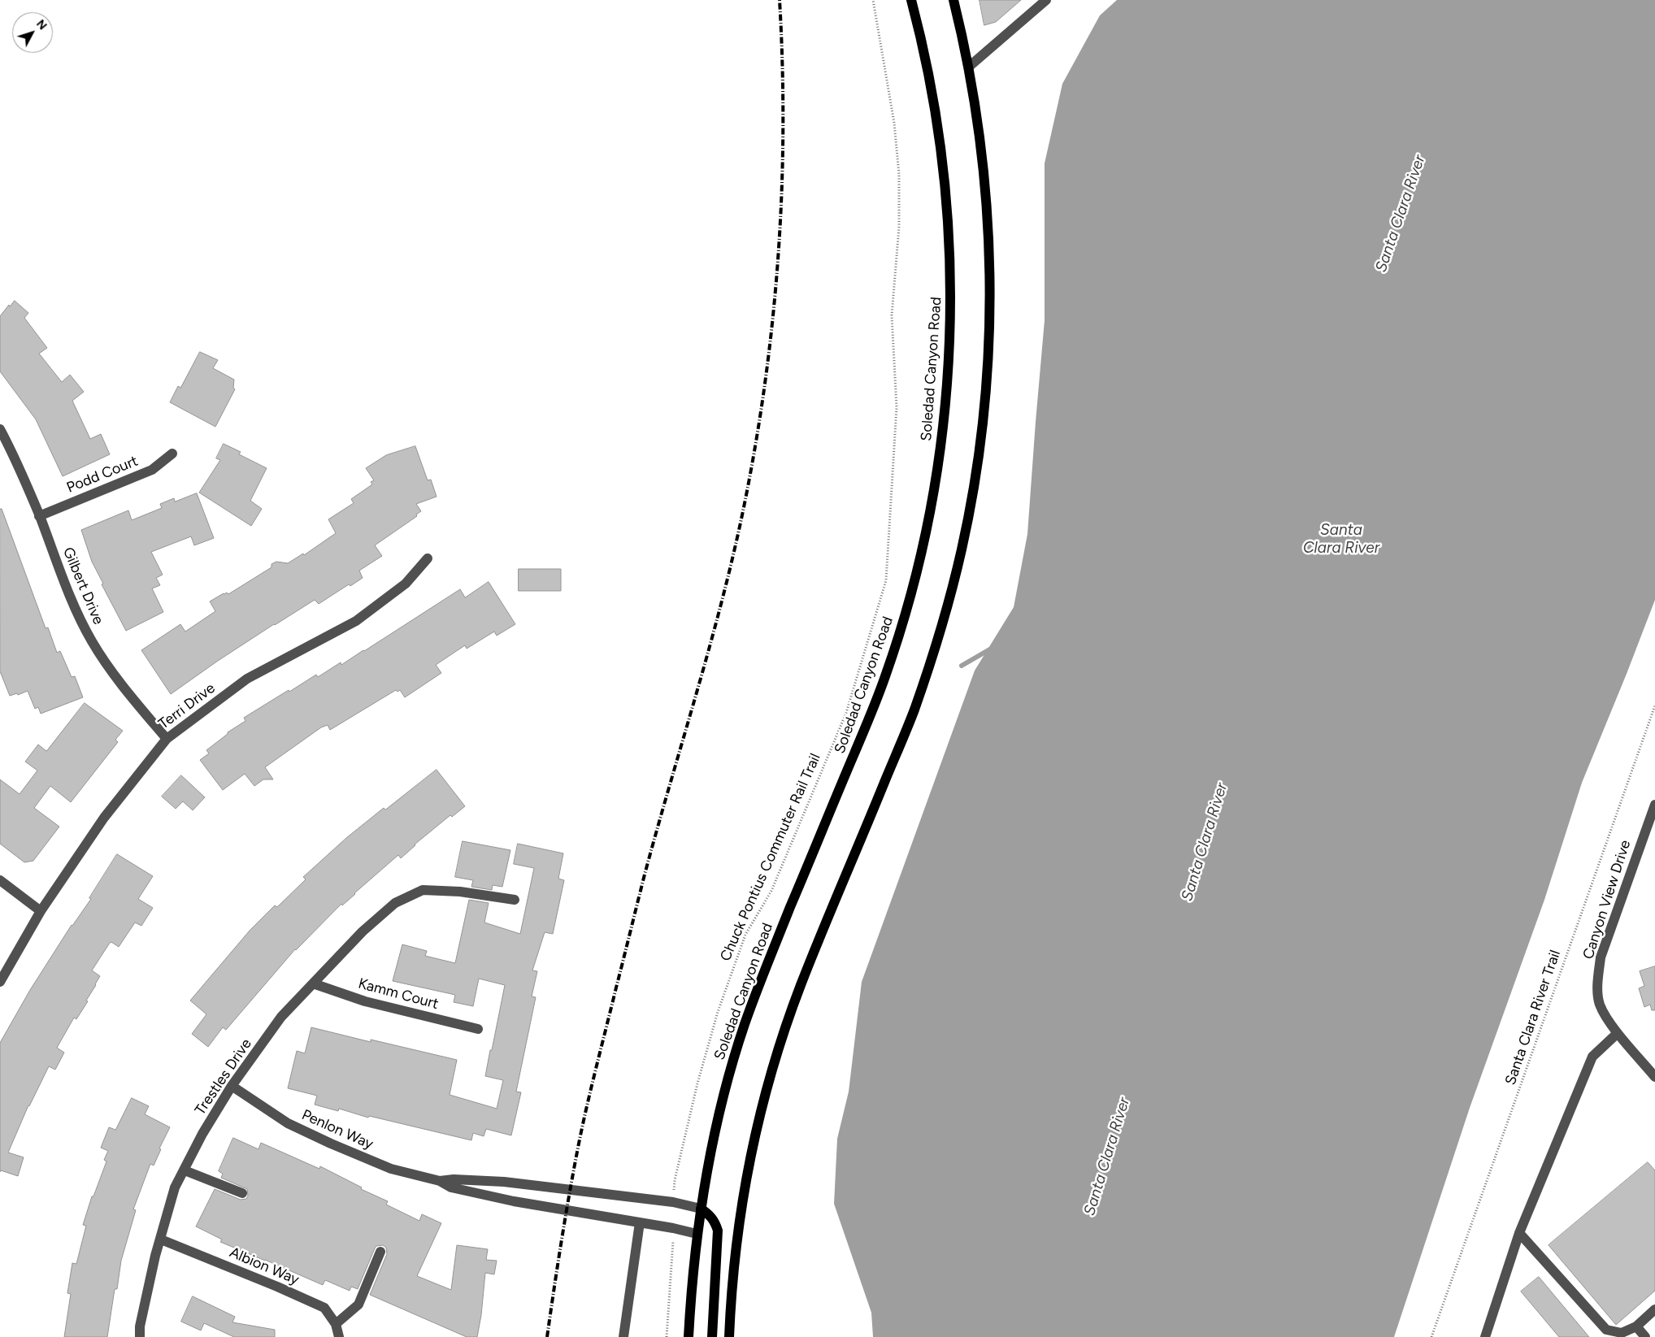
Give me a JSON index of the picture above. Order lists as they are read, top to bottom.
{
  "streets": {
    "main road": ["Soledad Canyon Road"],
    "street": [
      "Podd Court",
      "Gilbert Drive",
      "Terri Drive",
      "Canyon View Drive",
      "Kamm Court",
      "Trestles Drive",
      "Penlon Way",
      "Albion Way"
    ],
    "path": ["Chuck Pontius Commuter Rail Trail", "Santa Clara River Trail"]
  },
  "crossings": [
    ["Podd Court", "Gilbert Drive"],
    ["Gilbert Drive", "Terri Drive"],
    ["Kamm Court", "Trestles Drive"],
    ["Trestles Drive", "Penlon Way"],
    ["Trestles Drive", "Albion Way"]
  ],
  "water": ["Santa Clara River"],
  "north": "top right"
}
